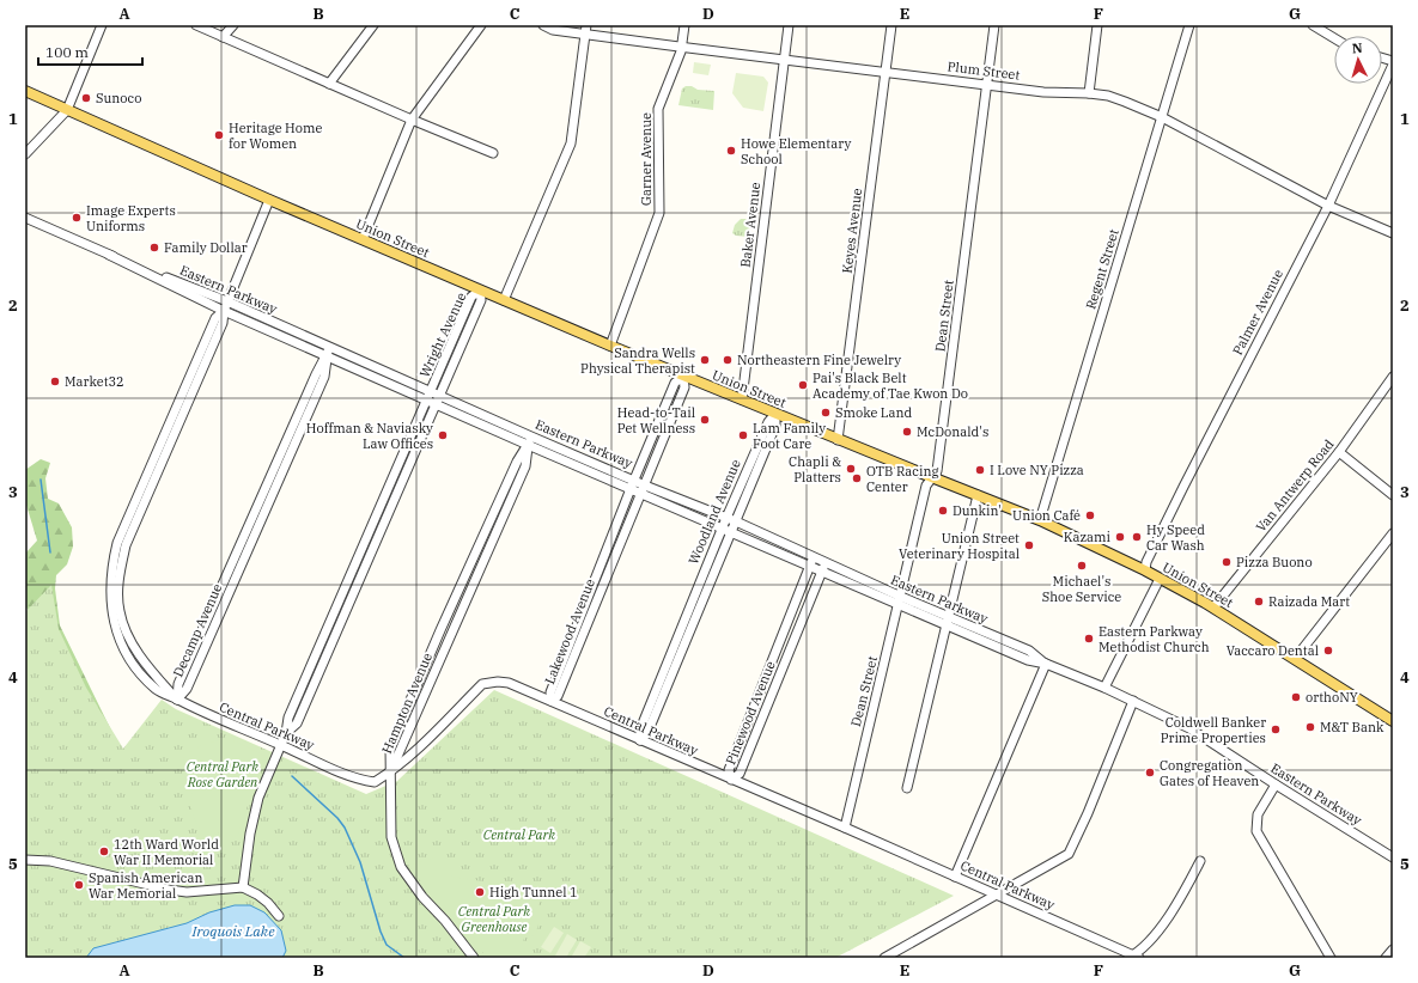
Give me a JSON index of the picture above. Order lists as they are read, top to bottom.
{
  "streets": {
    "main road": ["Union Street"],
    "street": [
      "Plum Street",
      "Garner Avenue",
      "Baker Avenue",
      "Keyes Avenue",
      "Regent Street",
      "Eastern Parkway",
      "Palmer Avenue",
      "Dean Street",
      "Wright Avenue",
      "Van Antwerp Road",
      "Woodland Avenue",
      "Decamp Avenue",
      "Lakewood Avenue",
      "Hampton Avenue",
      "Pinewood Avenue",
      "Central Parkway"
    ]
  },
  "crossings": [
    ["Plum Street", "Garner Avenue"],
    ["Plum Street", "Baker Avenue"],
    ["Plum Street", "Keyes Avenue"],
    ["Plum Street", "Regent Street"],
    ["Plum Street", "Palmer Avenue"],
    ["Plum Street", "Dean Street"],
    ["Garner Avenue", "Union Street"],
    ["Baker Avenue", "Union Street"],
    ["Keyes Avenue", "Union Street"],
    ["Union Street", "Regent Street"],
    ["Union Street", "Palmer Avenue"],
    ["Union Street", "Dean Street"],
    ["Union Street", "Wright Avenue"],
    ["Union Street", "Van Antwerp Road"],
    ["Union Street", "Woodland Avenue"],
    ["Union Street", "Lakewood Avenue"],
    ["Union Street", "Central Parkway"],
    ["Eastern Parkway", "Dean Street"],
    ["Eastern Parkway", "Wright Avenue"],
    ["Eastern Parkway", "Woodland Avenue"],
    ["Eastern Parkway", "Decamp Avenue"],
    ["Eastern Parkway", "Lakewood Avenue"],
    ["Eastern Parkway", "Hampton Avenue"],
    ["Eastern Parkway", "Pinewood Avenue"],
    ["Eastern Parkway", "Central Parkway"],
    ["Dean Street", "Central Parkway"],
    ["Wright Avenue", "Central Parkway"],
    ["Woodland Avenue", "Central Parkway"],
    ["Decamp Avenue", "Central Parkway"],
    ["Lakewood Avenue", "Central Parkway"],
    ["Hampton Avenue", "Central Parkway"],
    ["Pinewood Avenue", "Central Parkway"]
  ],
  "water": ["Iroquois Lake"],
  "parks": ["Central Park Rose Garden", "Central Park", "Central Park Greenhouse"],
  "places": [
    "Sunoco",
    "Heritage Home for Women",
    "Howe Elementary School",
    "Image Experts Uniforms",
    "Family Dollar",
    "Sandra Wells Physical Therapist",
    "Northeastern Fine Jewelry",
    "Market32",
    "Pai's Black Belt Academy of Tae Kwon Do",
    "Smoke Land",
    "Head-to-Tail Pet Wellness",
    "McDonald's",
    "Hoffman & Naviasky Law Offices",
    "Lam Family Foot Care",
    "Chapli & Platters",
    "I Love NY Pizza",
    "OTB Racing Center",
    "Dunkin'",
    "Union Café",
    "Kazami",
    "Hy Speed Car Wash",
    "Union Street Veterinary Hospital",
    "Pizza Buono",
    "Michael's Shoe Service",
    "Raizada Mart",
    "Eastern Parkway Methodist Church",
    "Vaccaro Dental",
    "orthoNY",
    "M&T Bank",
    "Coldwell Banker Prime Properties",
    "Congregation Gates of Heaven",
    "12th Ward World War II Memorial",
    "Spanish American War Memorial",
    "High Tunnel 1"
  ],
  "scale_bar": "100 m",
  "north": "top",
  "grid": {
    "columns": [
      "A",
      "B",
      "C",
      "D",
      "E",
      "F",
      "G"
    ],
    "rows": [
      "1",
      "2",
      "3",
      "4",
      "5"
    ]
  }
}
